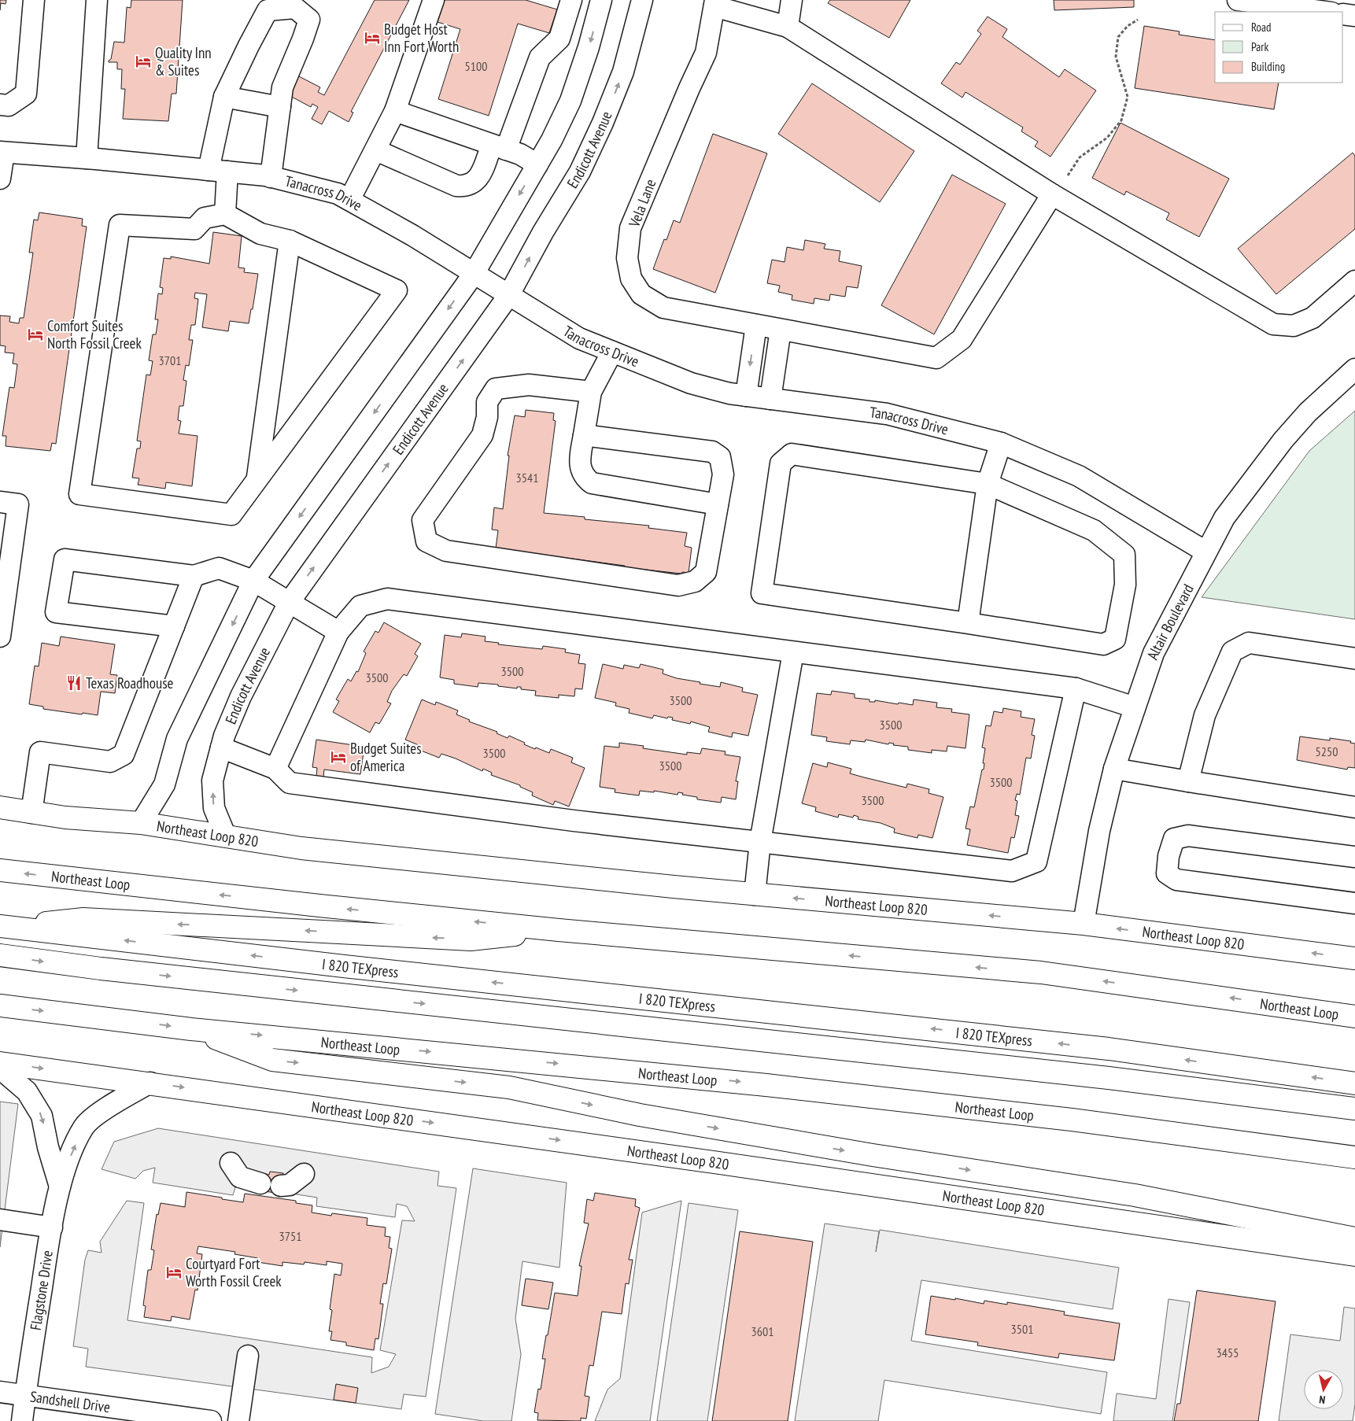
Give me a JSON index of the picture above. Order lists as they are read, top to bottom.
{
  "streets": {
    "main road": ["Northeast Loop 820", "Northeast Loop", "I 820 TEXpress"],
    "street": [
      "Endicott Avenue",
      "Tanacross Drive",
      "Vela Lane",
      "Altair Boulevard",
      "Flagstone Drive",
      "Sandshell Drive"
    ]
  },
  "crossings": [
    ["Endicott Avenue", "Tanacross Drive"],
    ["Endicott Avenue", "Northeast Loop 820"],
    ["Tanacross Drive", "Altair Boulevard"],
    ["Altair Boulevard", "Northeast Loop 820"],
    ["Northeast Loop 820", "Flagstone Drive"],
    ["Flagstone Drive", "Sandshell Drive"]
  ],
  "places": {
    "hotel": [
      "Budget Host Inn Fort Worth",
      "Quality Inn & Suites",
      "Comfort Suites North Fossil Creek",
      "Budget Suites of America",
      "Courtyard Fort Worth Fossil Creek"
    ],
    "restaurant": ["Texas Roadhouse"]
  },
  "house_numbers": [
    "5100",
    "3701",
    "3541",
    "3500",
    "3500",
    "3500",
    "3500",
    "5250",
    "3500",
    "3500",
    "3500",
    "3500",
    "3751",
    "3501",
    "3601",
    "3455"
  ],
  "legend": ["Road", "Park", "Building"],
  "north": "bottom"
}
